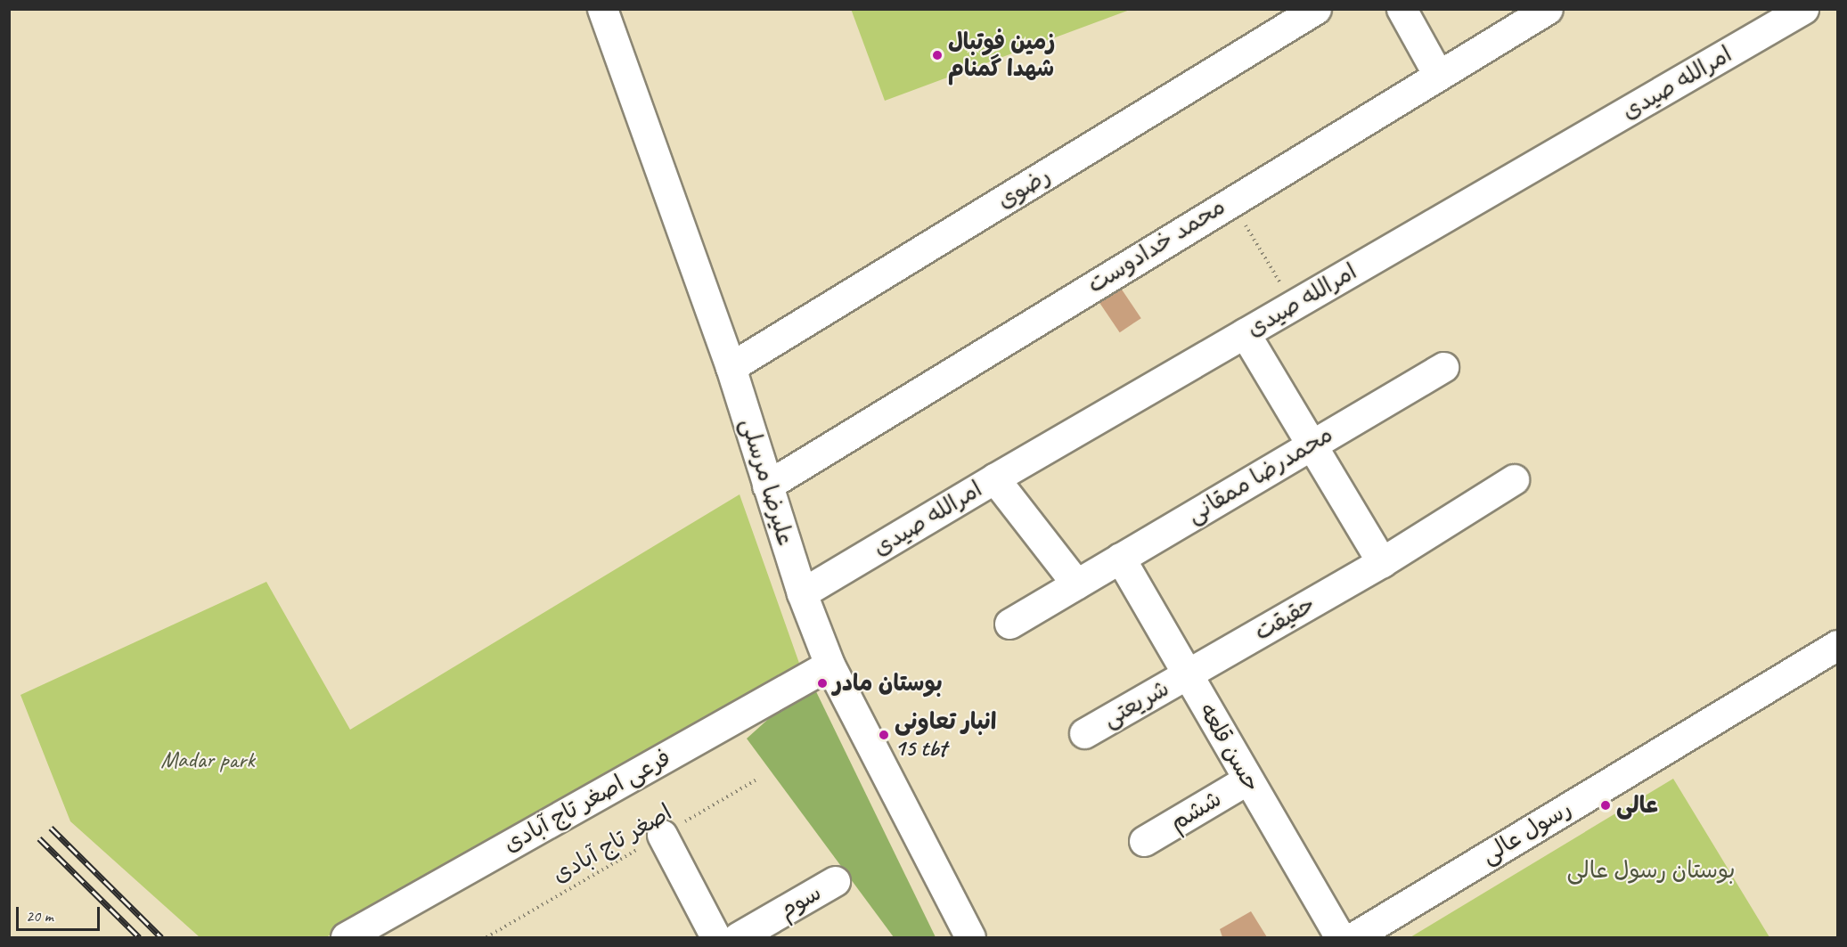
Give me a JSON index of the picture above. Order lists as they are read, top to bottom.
{
  "streets": {
    "street": [
      "امرالله صیدی",
      "رضوی",
      "محمد خدادوست",
      "محمدرضا ممقانی",
      "علیرضا مرسلی",
      "حقیقت",
      "شریعتی",
      "حسن قلعه",
      "فرعی اصغر تاج آبادی",
      "ششم",
      "رسول عالی",
      "سوم"
    ],
    "path": ["اصغر تاج آبادی"]
  },
  "crossings": [
    ["امرالله صیدی", "علیرضا مرسلی"],
    ["رضوی", "علیرضا مرسلی"],
    ["محمد خدادوست", "علیرضا مرسلی"],
    ["محمدرضا ممقانی", "حسن قلعه"],
    ["علیرضا مرسلی", "فرعی اصغر تاج آبادی"],
    ["حقیقت", "شریعتی"],
    ["حقیقت", "حسن قلعه"],
    ["شریعتی", "حسن قلعه"],
    ["حسن قلعه", "ششم"]
  ],
  "parks": ["Madar park", "بوستان رسول عالی"],
  "places": [
    "زمین فوتبال شهدا گمنام",
    "بوستان مادر",
    "انبار تعاونی 15 tbt",
    "عالی"
  ],
  "scale_bar": "20 m"
}
